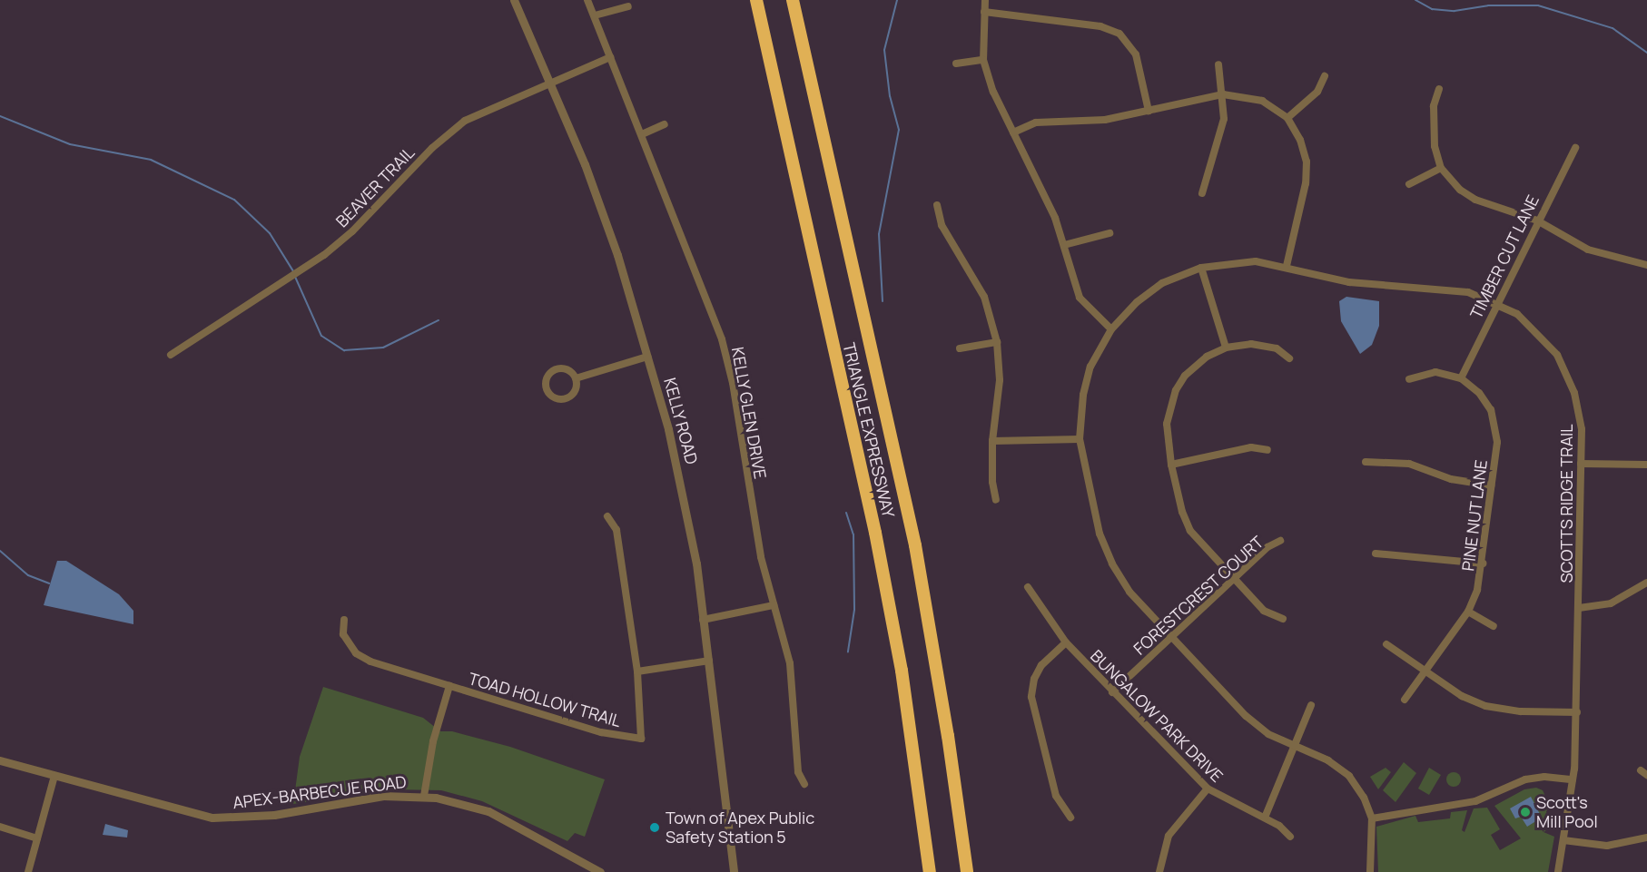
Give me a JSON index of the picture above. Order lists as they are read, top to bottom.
{
  "streets": {
    "highway": ["TRIANGLE EXPRESSWAY"],
    "street": [
      "BEAVER TRAIL",
      "TIMBER CUT LANE",
      "KELLY GLEN DRIVE",
      "KELLY ROAD",
      "SCOTTS RIDGE TRAIL",
      "PINE NUT LANE",
      "FORESTCREST COURT",
      "TOAD HOLLOW TRAIL",
      "BUNGALOW PARK DRIVE",
      "APEX-BARBECUE ROAD"
    ]
  },
  "crossings": [
    ["BEAVER TRAIL", "KELLY GLEN DRIVE"],
    ["BEAVER TRAIL", "KELLY ROAD"],
    ["TIMBER CUT LANE", "SCOTTS RIDGE TRAIL"],
    ["TIMBER CUT LANE", "PINE NUT LANE"],
    ["SCOTTS RIDGE TRAIL", "FORESTCREST COURT"],
    ["FORESTCREST COURT", "BUNGALOW PARK DRIVE"]
  ],
  "places": ["Scott's Mill Pool", "Town of Apex Public Safety Station 5"]
}
